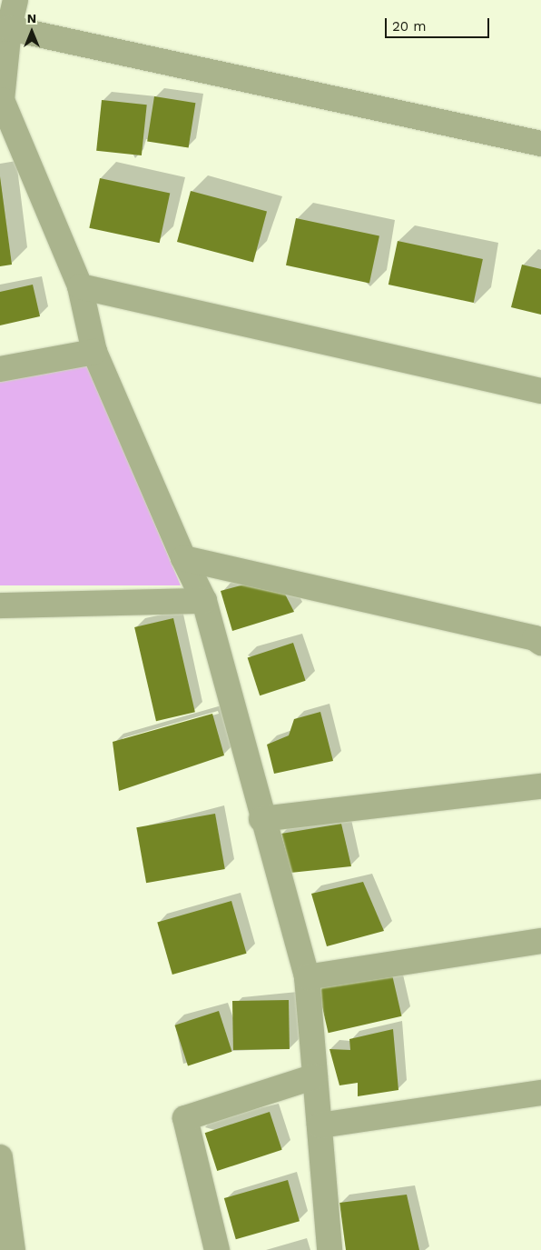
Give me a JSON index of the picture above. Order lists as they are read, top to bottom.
{
  "scale_bar": "20 m",
  "north": "top"
}
